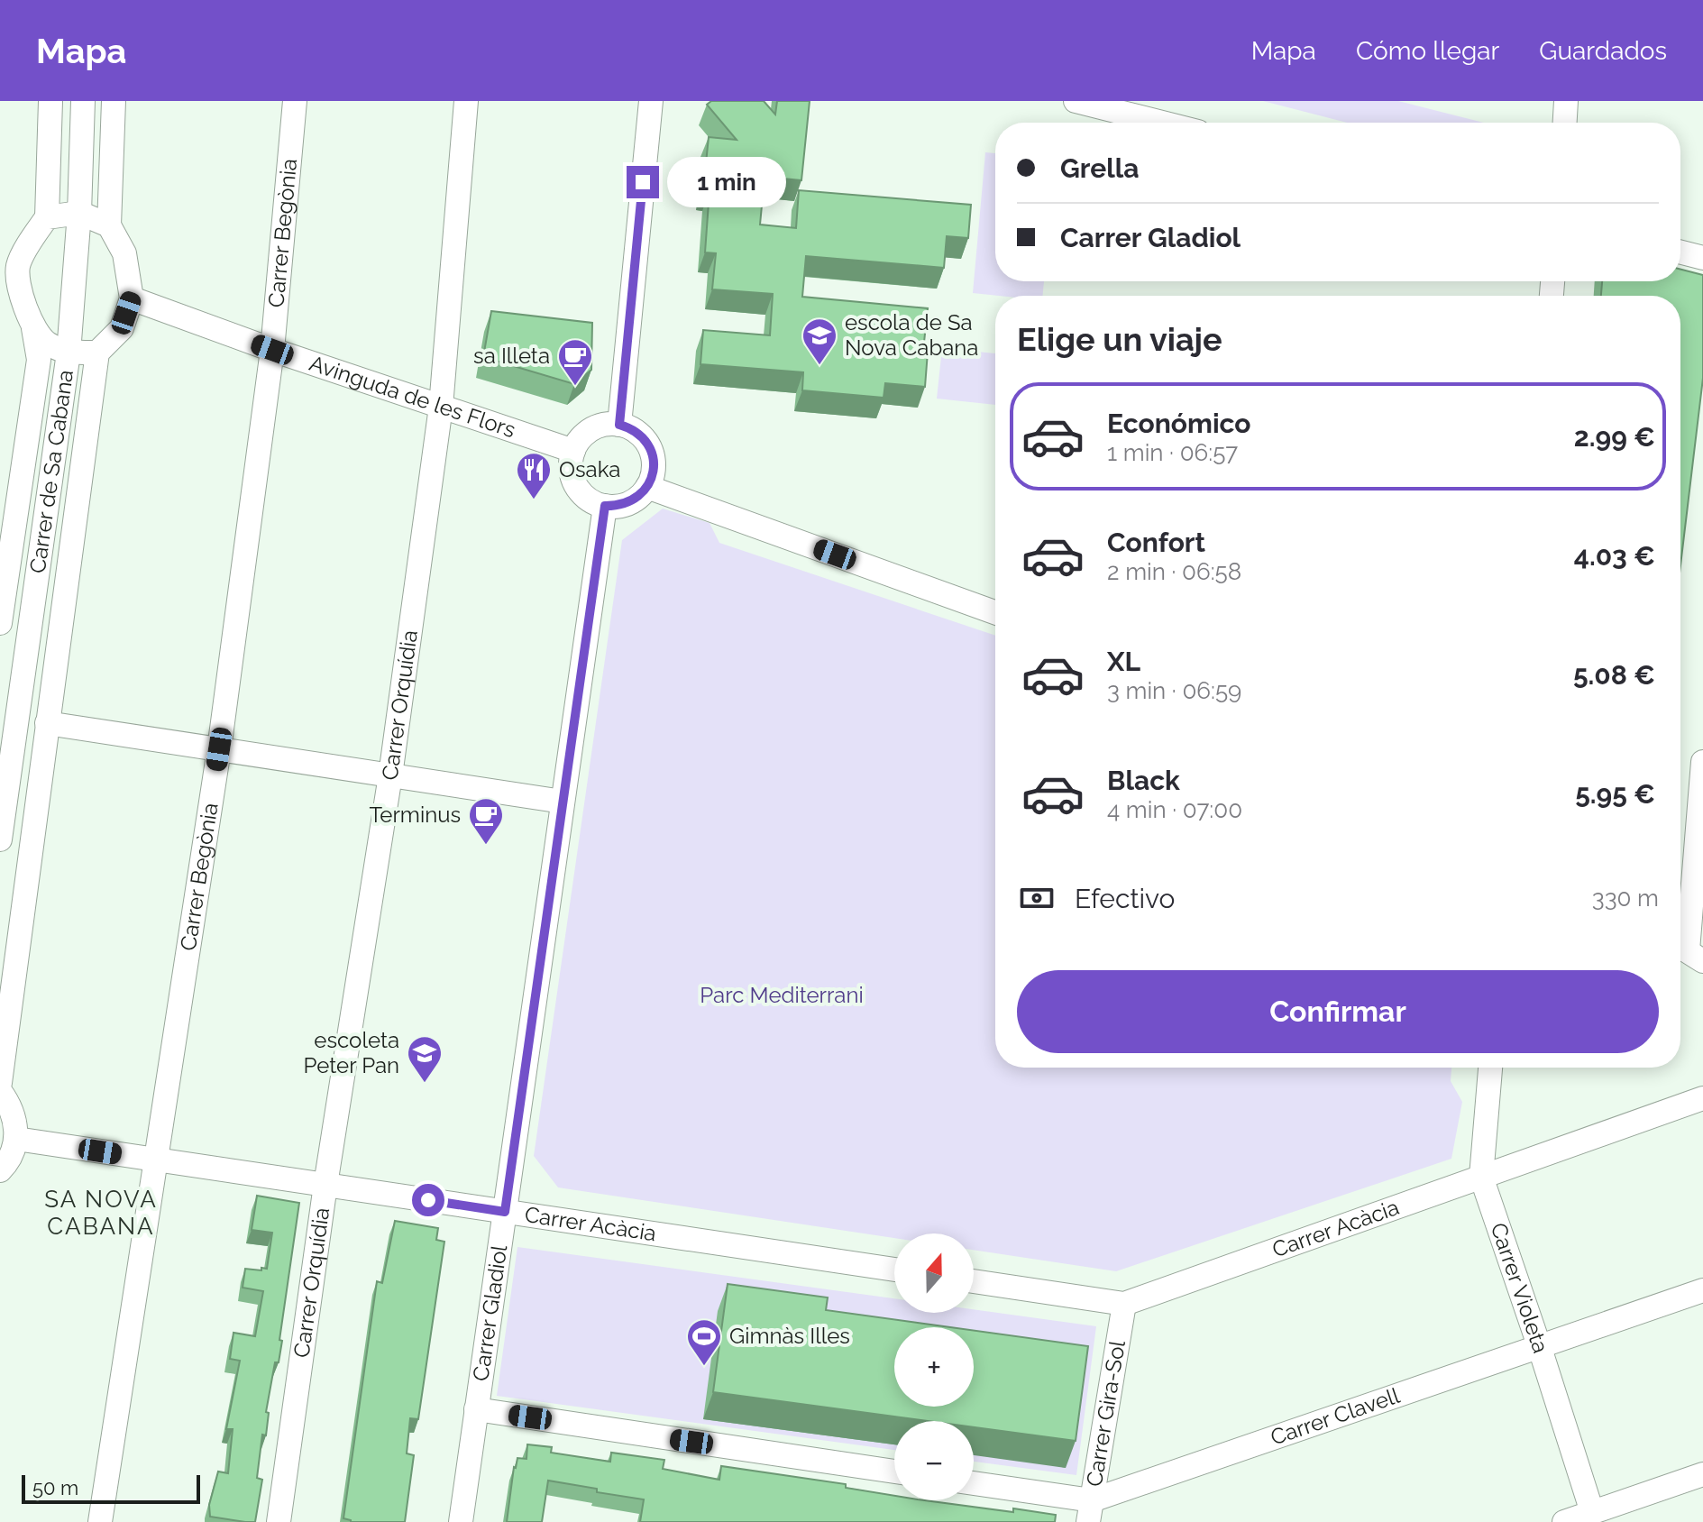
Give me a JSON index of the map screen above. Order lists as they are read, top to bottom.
{
  "streets": {
    "street": [
      "Carrer Begònia",
      "Avinguda de les Flors",
      "Carrer de Sa Cabana",
      "Carrer Orquídia",
      "Carrer Acàcia",
      "Carrer Violeta",
      "Carrer Gladiol",
      "Carrer Gira-Sol",
      "Carrer Clavell"
    ]
  },
  "crossings": [
    ["Carrer Begònia", "Avinguda de les Flors"],
    ["Carrer Begònia", "Carrer Acàcia"],
    ["Avinguda de les Flors", "Carrer Orquídia"],
    ["Avinguda de les Flors", "Carrer Gladiol"],
    ["Carrer Orquídia", "Carrer Acàcia"],
    ["Carrer Acàcia", "Carrer Violeta"],
    ["Carrer Acàcia", "Carrer Gladiol"],
    ["Carrer Acàcia", "Carrer Gira-Sol"],
    ["Carrer Violeta", "Carrer Clavell"],
    ["Carrer Gira-Sol", "Carrer Clavell"]
  ],
  "districts": ["SA NOVA CABANA"],
  "parks": ["Parc Mediterrani"],
  "places": {
    "school or university": ["escola de Sa Nova Cabana", "escoleta Peter Pan"],
    "cafe": ["sa Illeta", "Terminus"],
    "restaurant": ["Osaka"],
    "sports": ["Gimnàs Illes"]
  },
  "scale_bar": "50 m",
  "north": "top",
  "page": {
    "header": "Mapa",
    "nav": ["Mapa", "Cómo llegar", "Guardados"],
    "banner": ["Grella", "Carrer Gladiol"],
    "bubble": "1 min",
    "heading": "Elige un viaje",
    "list": [
      {
        "name": "Económico",
        "note": "1 min · 06:57",
        "value": "2.99 €"
      },
      {
        "name": "Confort",
        "note": "2 min · 06:58",
        "value": "4.03 €"
      },
      {
        "name": "XL",
        "note": "3 min · 06:59",
        "value": "5.08 €"
      },
      {
        "name": "Black",
        "note": "4 min · 07:00",
        "value": "5.95 €"
      }
    ],
    "pay": ["Efectivo", "330 m"],
    "buttons": "Confirmar",
    "map_buttons": ["+", "−"],
    "scale": "50 m"
  }
}
